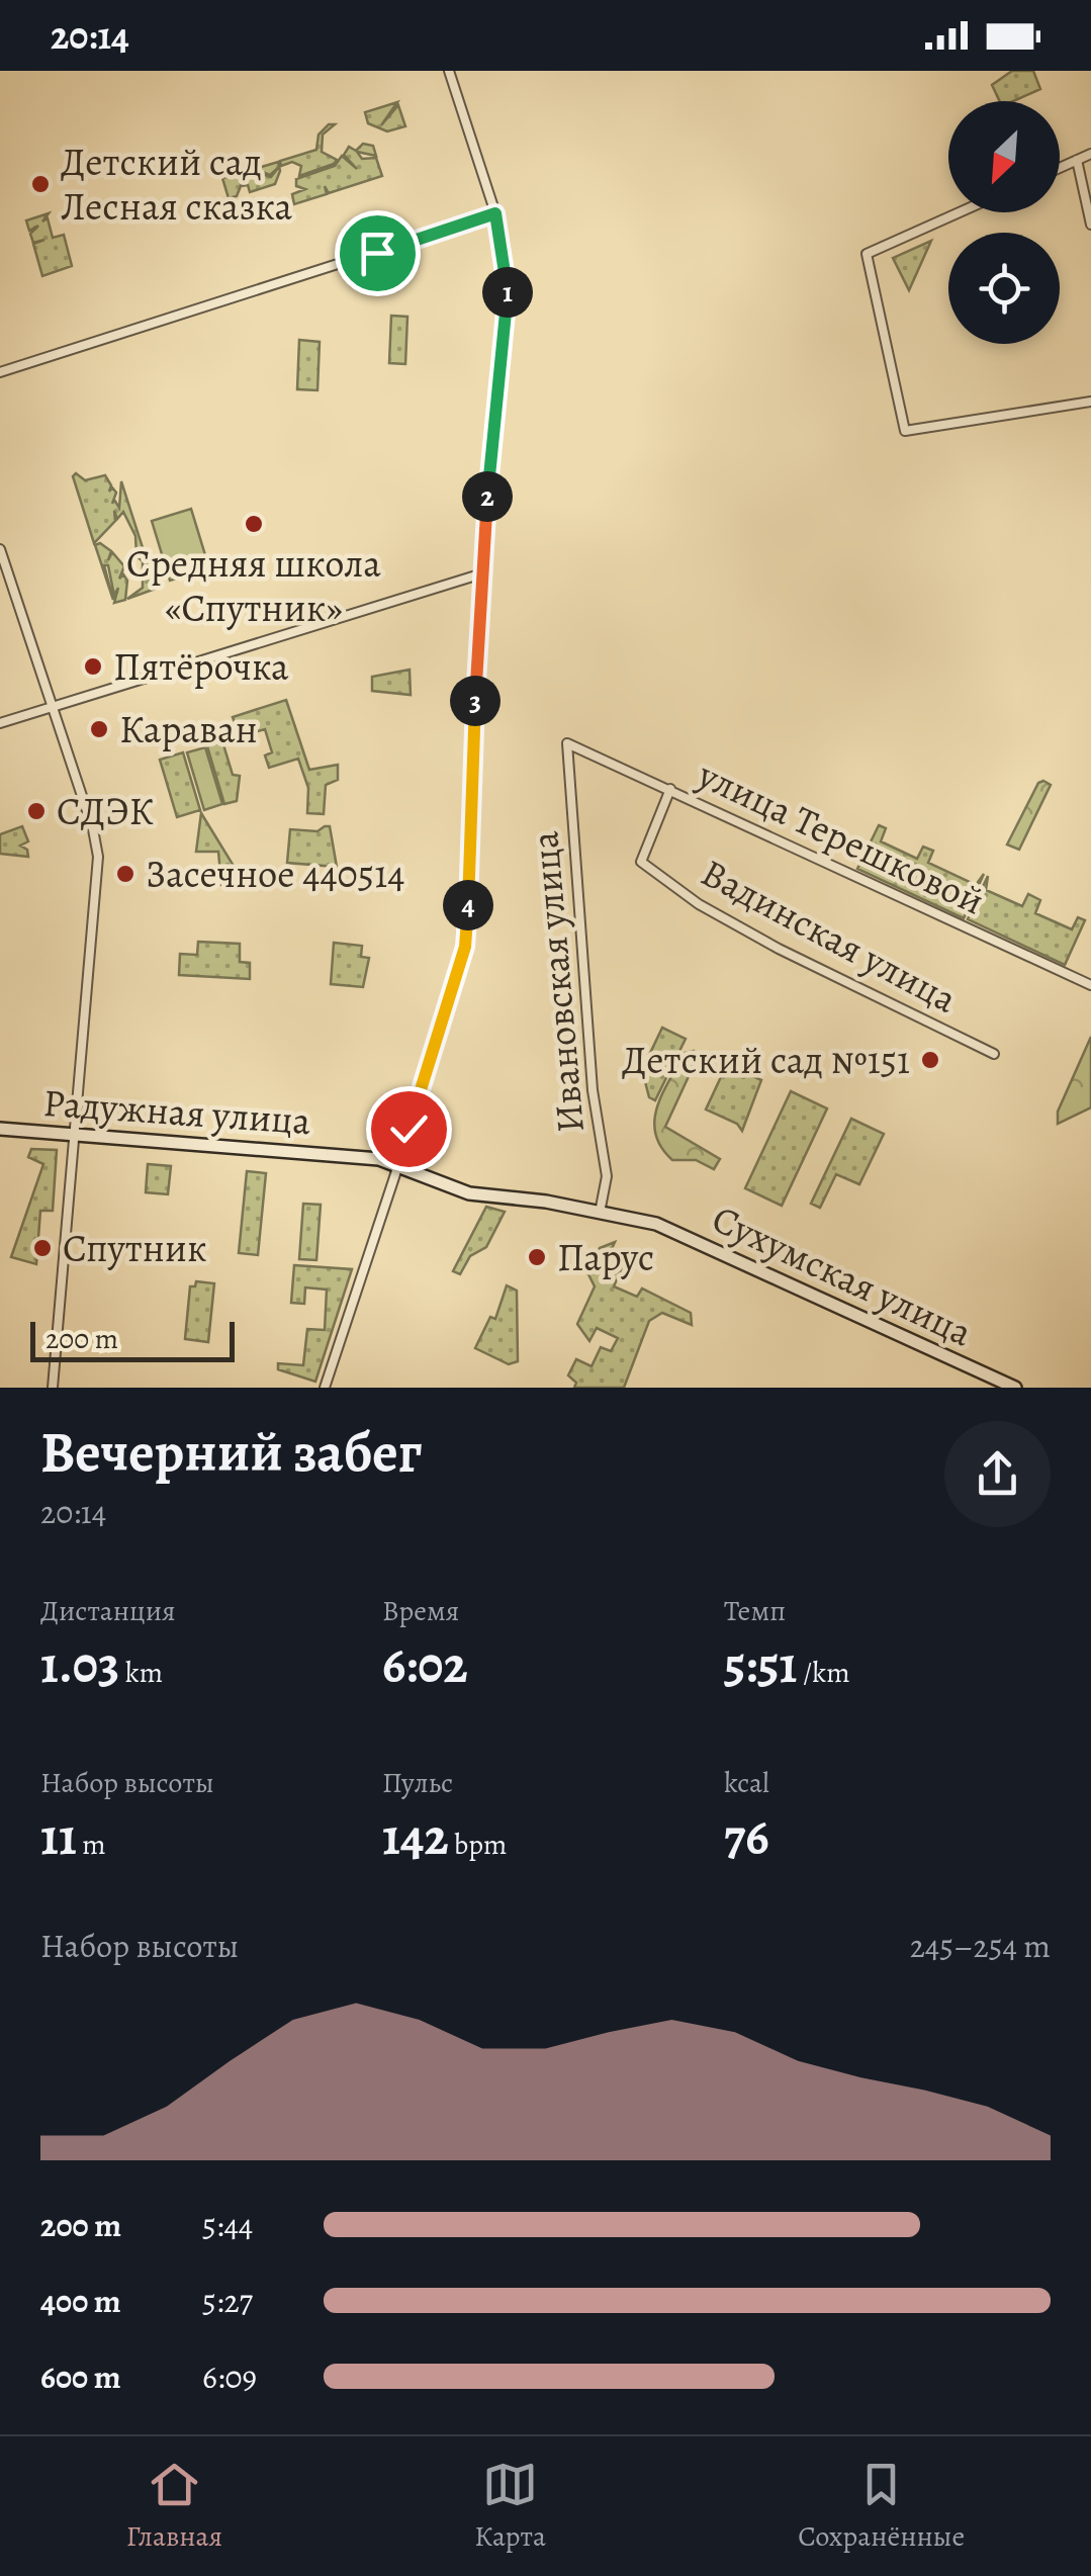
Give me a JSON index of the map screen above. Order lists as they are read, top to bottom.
{
  "streets": {
    "main road": ["Радужная улица", "Сухумская улица"],
    "street": ["улица Терешковой", "Вадинская улица", "Ивановская улица"]
  },
  "crossings": [
    ["улица Терешковой", "Вадинская улица"],
    ["улица Терешковой", "Ивановская улица"],
    ["Ивановская улица", "Радужная улица"],
    ["Радужная улица", "Сухумская улица"]
  ],
  "places": [
    "Детский сад Лесная сказка",
    "Средняя школа «Спутник»",
    "Пятёрочка",
    "Караван",
    "СДЭК",
    "Засечное 440514",
    "Детский сад №151",
    "Спутник",
    "Парус"
  ],
  "scale_bar": "200 m",
  "north": "bottom left",
  "page": {
    "status": "20:14",
    "pins": [
      "1",
      "2",
      "3",
      "4"
    ],
    "scale": "200 m",
    "heading": ["Вечерний забег", "20:14"],
    "stats": [
      ["Дистанция", "1.03 km"],
      ["Время", "6:02"],
      ["Темп", "5:51 /km"],
      ["Набор высоты", "11 m"],
      ["Пульс", "142 bpm"],
      ["kcal", "76"]
    ],
    "chart": ["Набор высоты", "245–254 m"],
    "list": [
      {
        "name": "200 m",
        "note": "5:44"
      },
      {
        "name": "400 m",
        "note": "5:27"
      },
      {
        "name": "600 m",
        "note": "6:09"
      }
    ],
    "tabs": ["Главная", "Карта", "Сохранённые"]
  }
}
